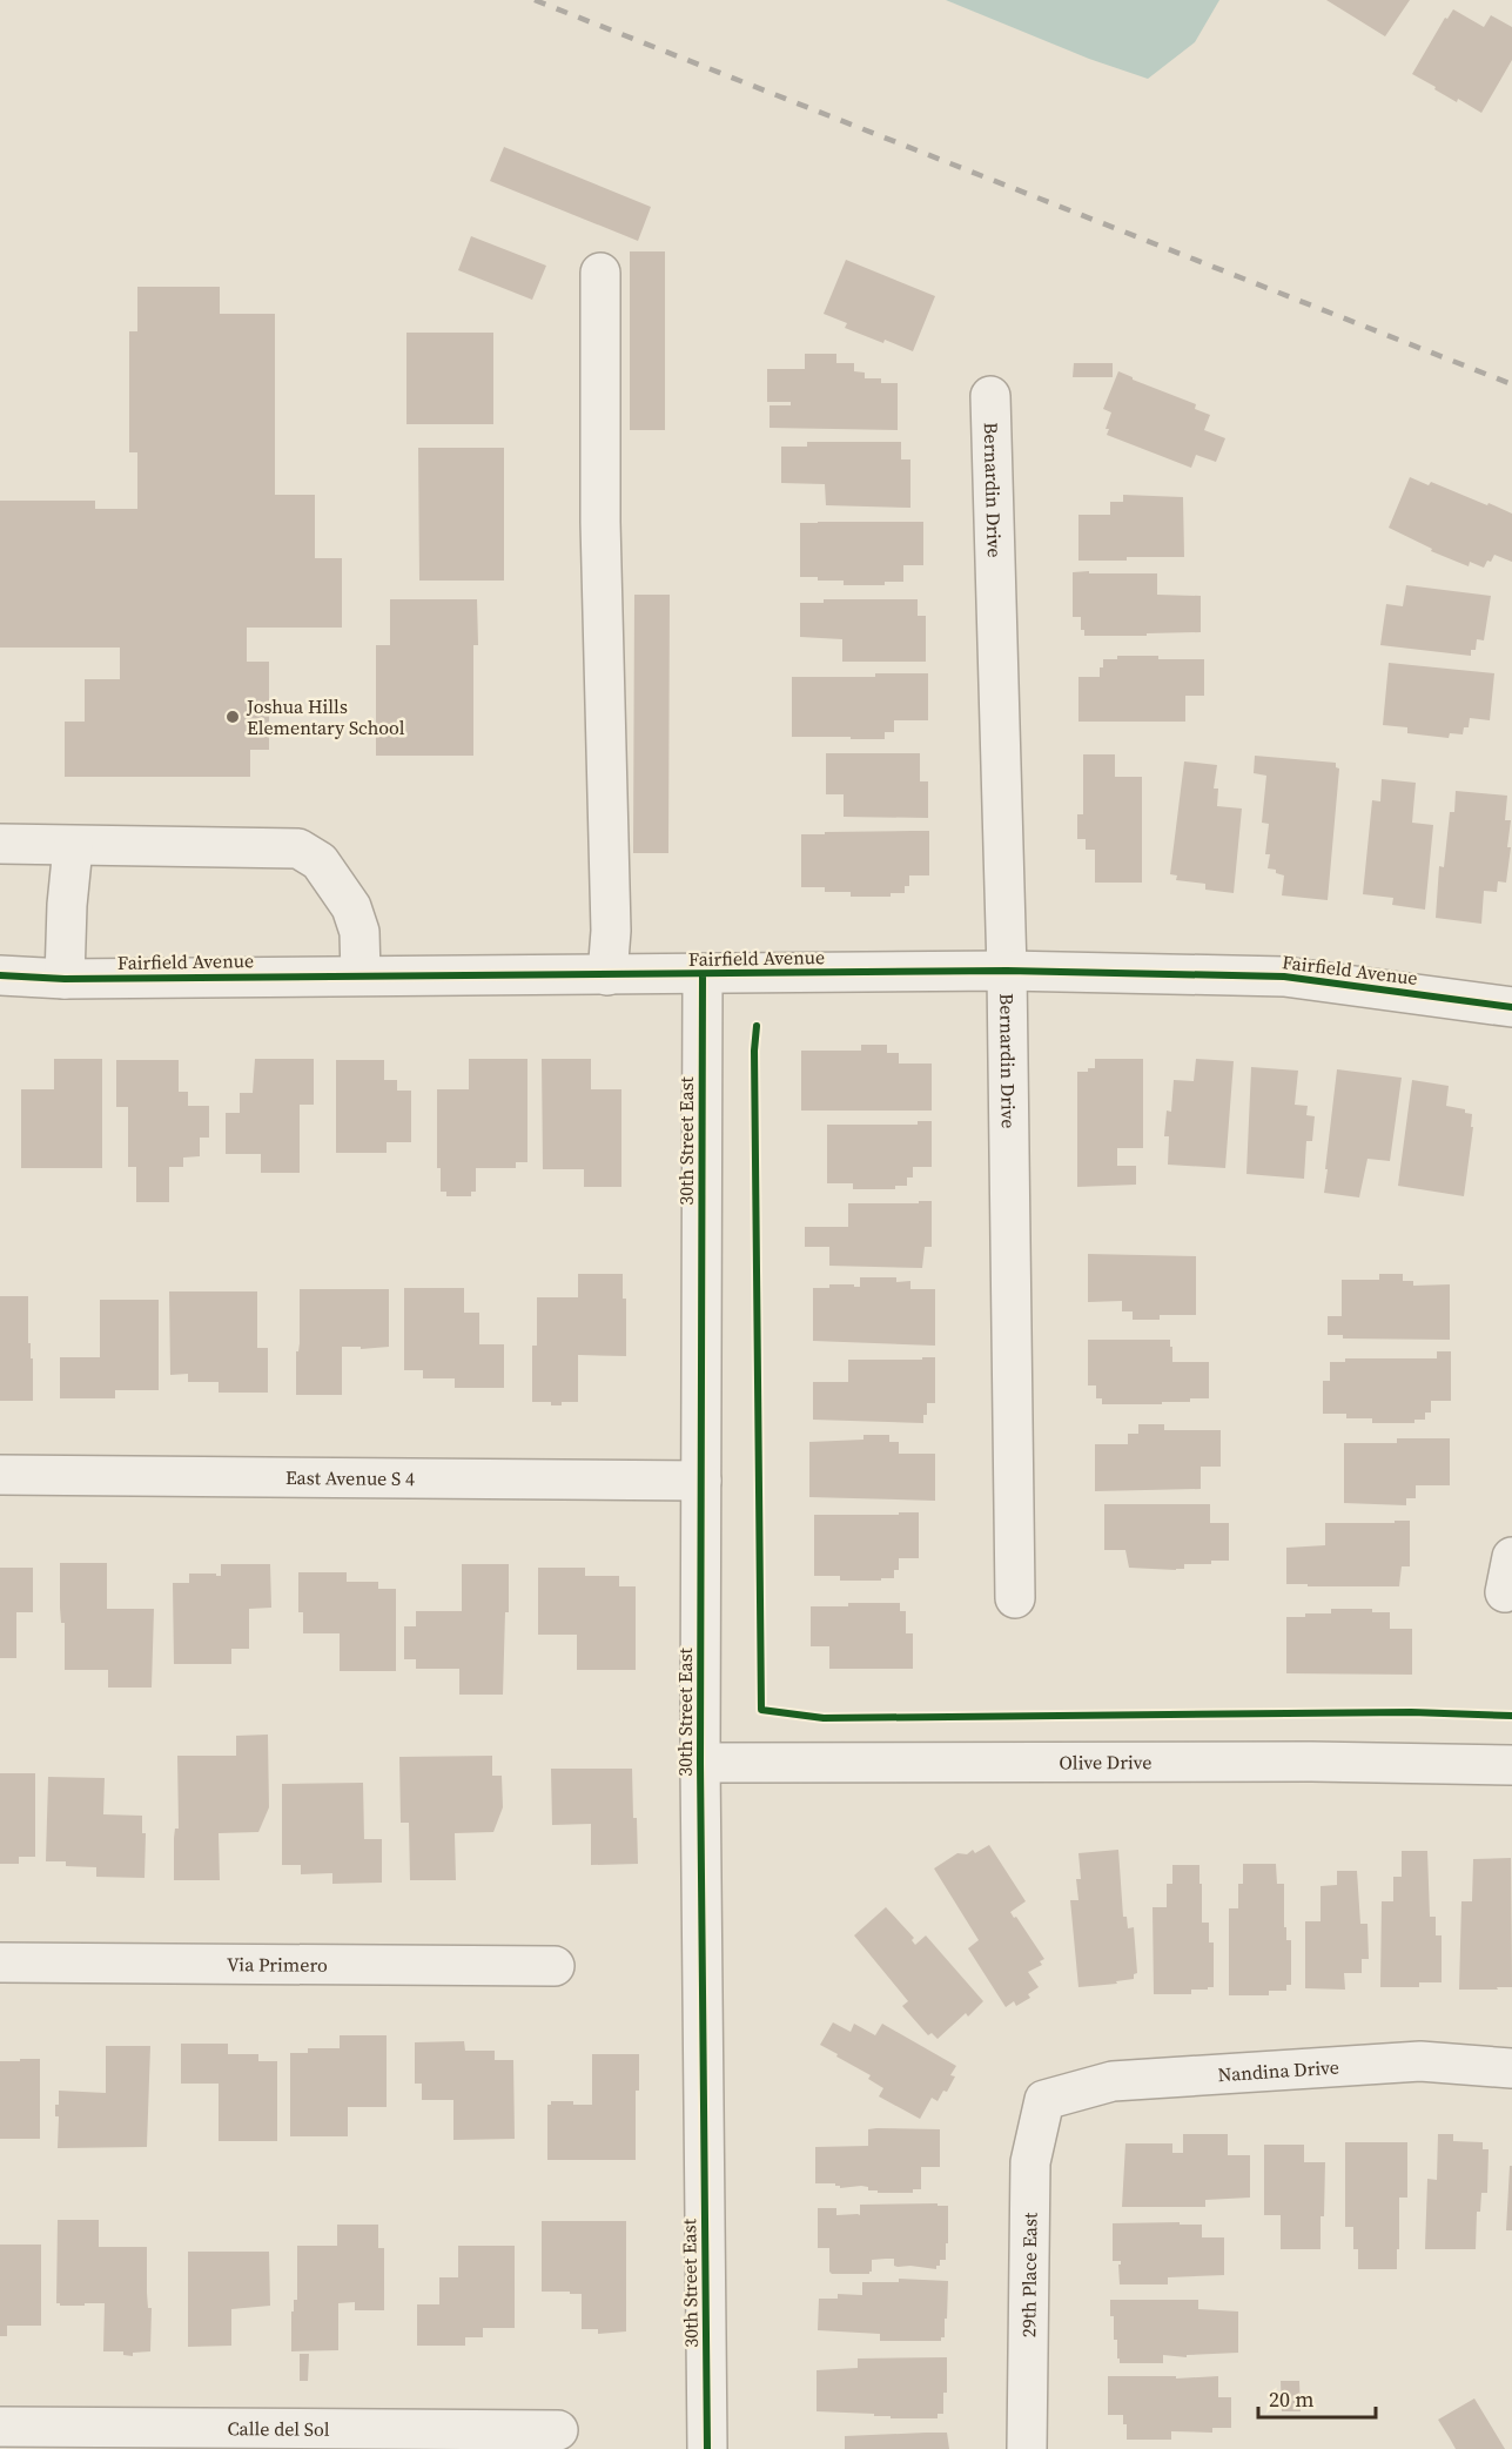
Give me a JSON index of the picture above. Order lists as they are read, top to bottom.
{
  "streets": {
    "street": [
      "Bernardin Drive",
      "Fairfield Avenue",
      "30th Street East",
      "East Avenue S 4",
      "Olive Drive",
      "Via Primero",
      "Nandina Drive",
      "29th Place East",
      "Calle del Sol"
    ]
  },
  "crossings": [
    ["Bernardin Drive", "Fairfield Avenue"],
    ["Fairfield Avenue", "30th Street East"],
    ["30th Street East", "East Avenue S 4"],
    ["30th Street East", "Olive Drive"],
    ["Nandina Drive", "29th Place East"]
  ],
  "places": ["Joshua Hills Elementary School"],
  "scale_bar": "20 m"
}
